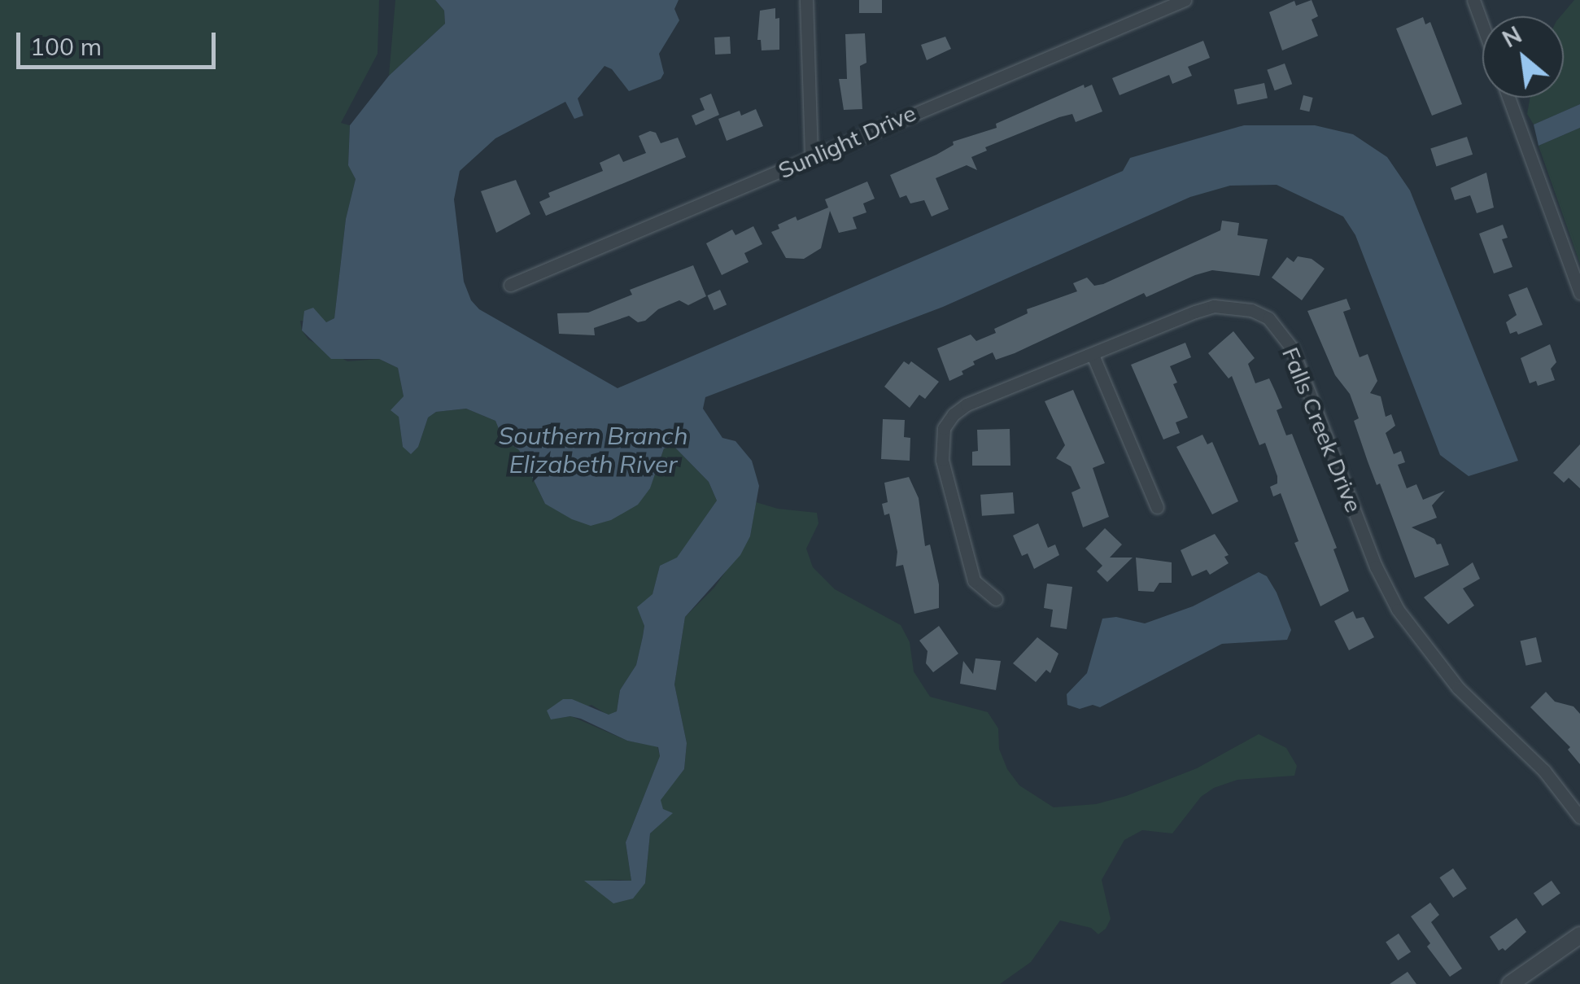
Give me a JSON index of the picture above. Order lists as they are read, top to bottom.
{
  "streets": {
    "street": ["Sunlight Drive", "Falls Creek Drive"]
  },
  "water": ["Southern Branch Elizabeth River"],
  "scale_bar": "100 m",
  "north": "top left"
}
